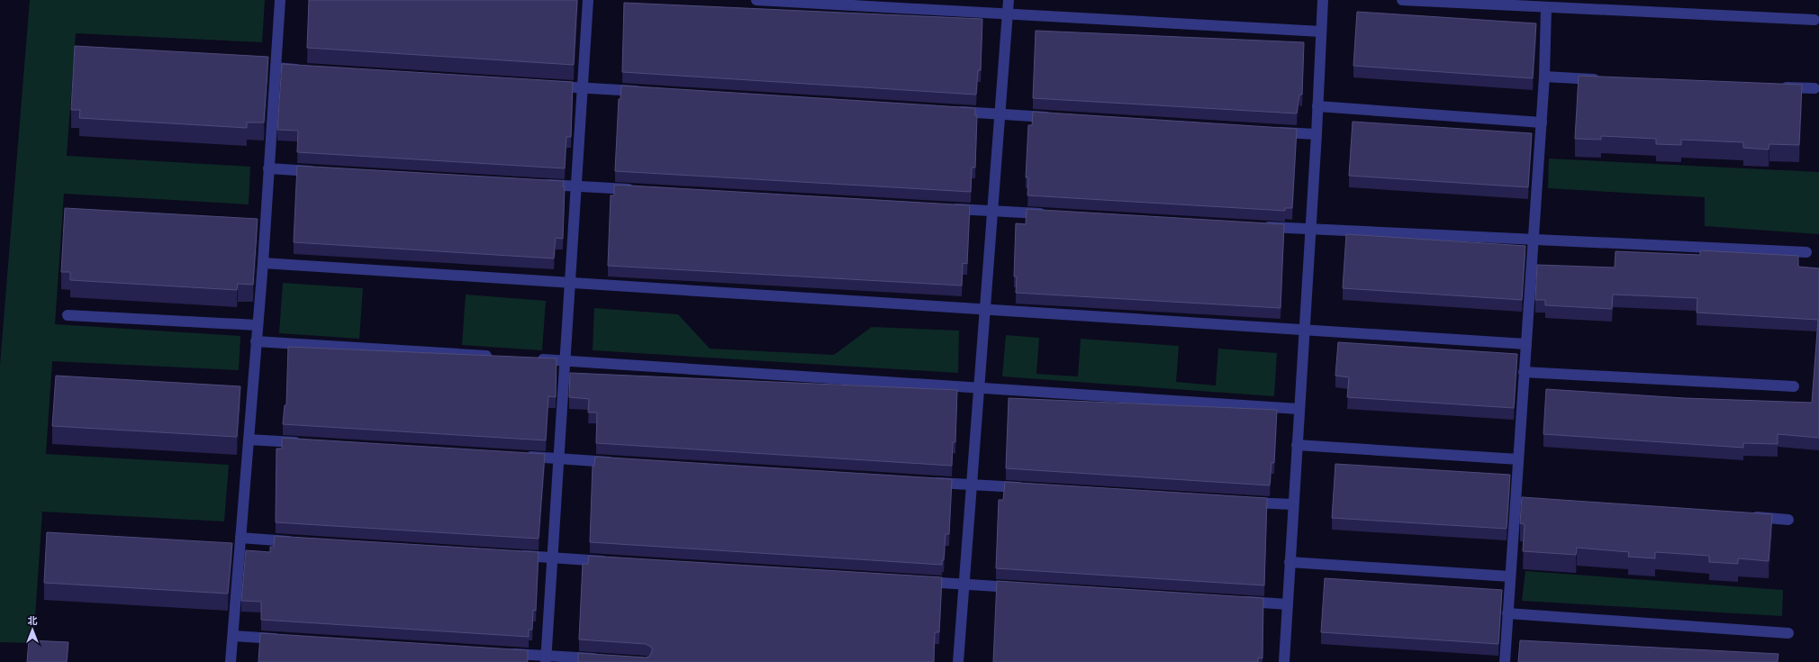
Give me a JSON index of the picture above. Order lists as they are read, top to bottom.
{
  "north": "top"
}
